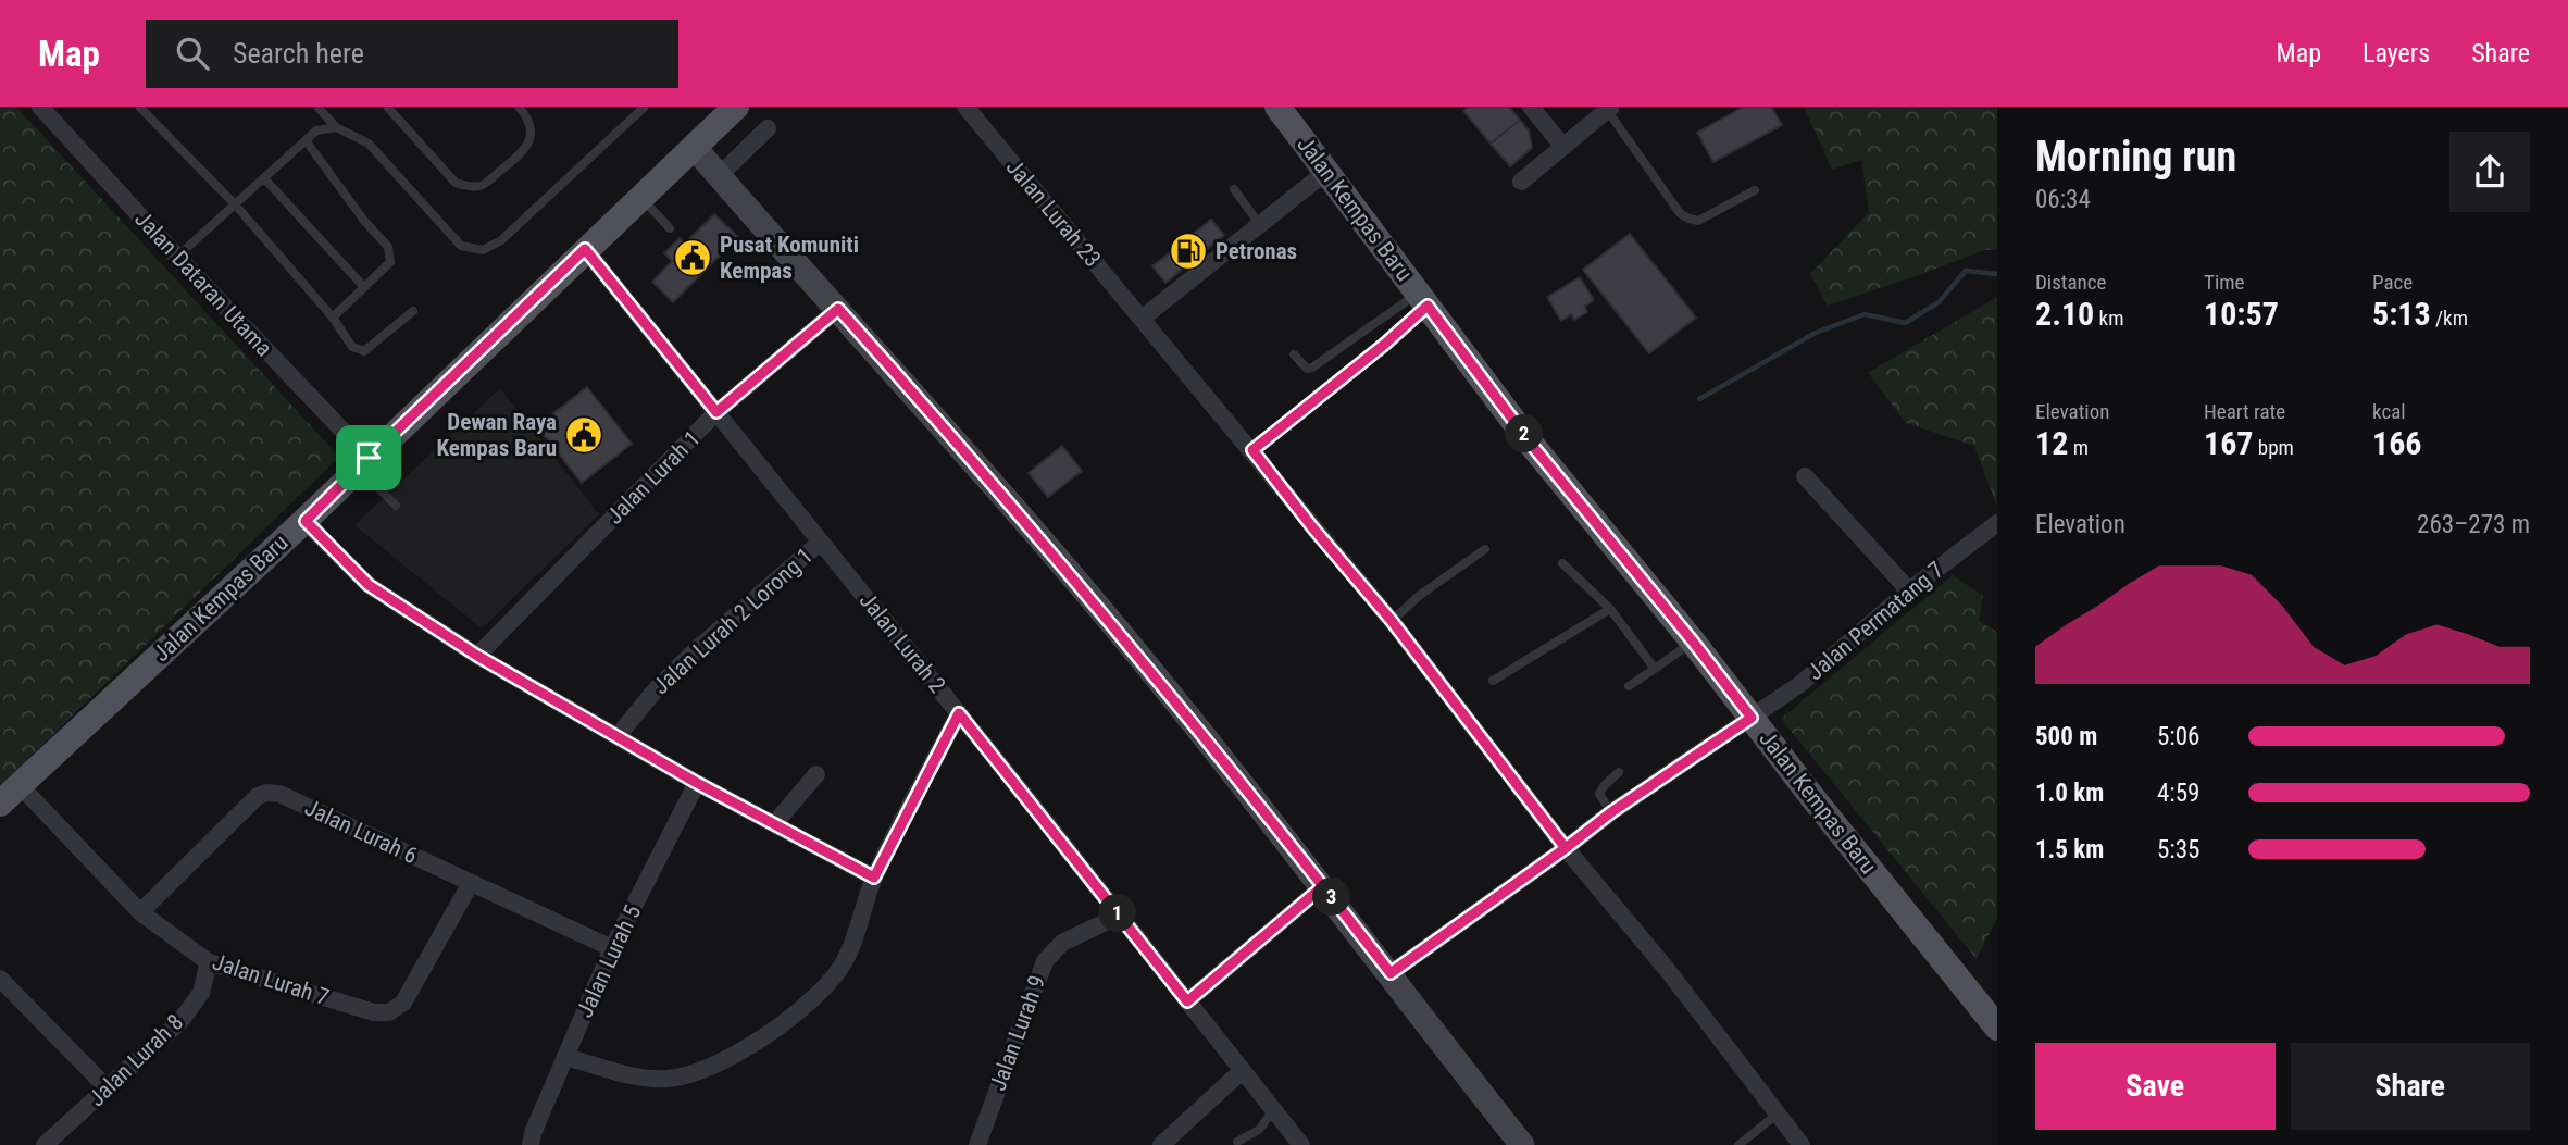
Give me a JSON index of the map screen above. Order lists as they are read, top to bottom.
{
  "streets": {
    "main road": ["Jalan Kempas Baru"],
    "street": [
      "Jalan Lurah 23",
      "Jalan Dataran Utama",
      "Jalan Lurah 1",
      "Jalan Lurah 2 Lorong 1",
      "Jalan Permatang 7",
      "Jalan Lurah 2",
      "Jalan Lurah 6",
      "Jalan Lurah 5",
      "Jalan Lurah 7",
      "Jalan Lurah 9",
      "Jalan Lurah 8"
    ]
  },
  "crossings": [
    ["Jalan Kempas Baru", "Jalan Dataran Utama"],
    ["Jalan Kempas Baru", "Jalan Permatang 7"],
    ["Jalan Kempas Baru", "Jalan Lurah 2"],
    ["Jalan Kempas Baru", "Jalan Lurah 7"],
    ["Jalan Lurah 23", "Jalan Permatang 7"],
    ["Jalan Lurah 1", "Jalan Lurah 2"],
    ["Jalan Lurah 2 Lorong 1", "Jalan Lurah 2"],
    ["Jalan Lurah 2", "Jalan Lurah 9"],
    ["Jalan Lurah 6", "Jalan Lurah 5"],
    ["Jalan Lurah 6", "Jalan Lurah 7"],
    ["Jalan Lurah 7", "Jalan Lurah 8"]
  ],
  "places": {
    "fuel station": ["Petronas"],
    "public building": ["Pusat Komuniti Kempas", "Dewan Raya Kempas Baru"]
  },
  "page": {
    "header": "Map",
    "search": "Search here",
    "nav": ["Map", "Layers", "Share"],
    "heading": ["Morning run", "06:34"],
    "stats": [
      ["Distance", "2.10 km"],
      ["Time", "10:57"],
      ["Pace", "5:13 /km"],
      ["Elevation", "12 m"],
      ["Heart rate", "167 bpm"],
      ["kcal", "166"]
    ],
    "pins": ["2", "3", "1"],
    "chart": ["Elevation", "263–273 m"],
    "list": [
      {
        "name": "500 m",
        "note": "5:06"
      },
      {
        "name": "1.0 km",
        "note": "4:59"
      },
      {
        "name": "1.5 km",
        "note": "5:35"
      }
    ],
    "buttons": ["Save", "Share"]
  }
}
